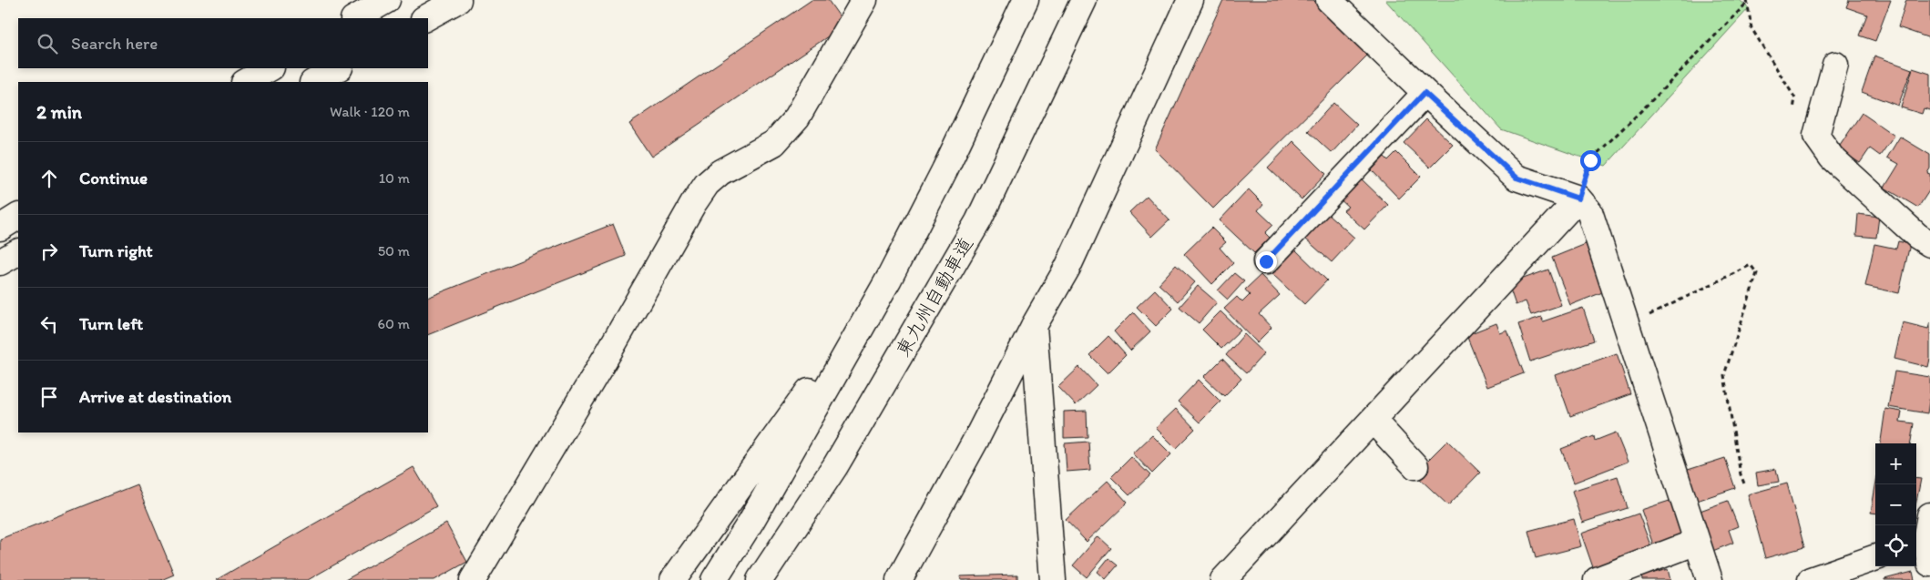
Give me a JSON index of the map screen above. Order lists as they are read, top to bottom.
{
  "streets": {
    "main road": ["東九州自動車道"]
  },
  "page": {
    "search": "Search here",
    "heading": ["2 min", "Walk · 120 m"],
    "list": [
      ["Continue", "10 m"],
      ["Turn right", "50 m"],
      ["Turn left", "60 m"],
      "Arrive at destination"
    ],
    "map_buttons": ["+", "−"]
  }
}
